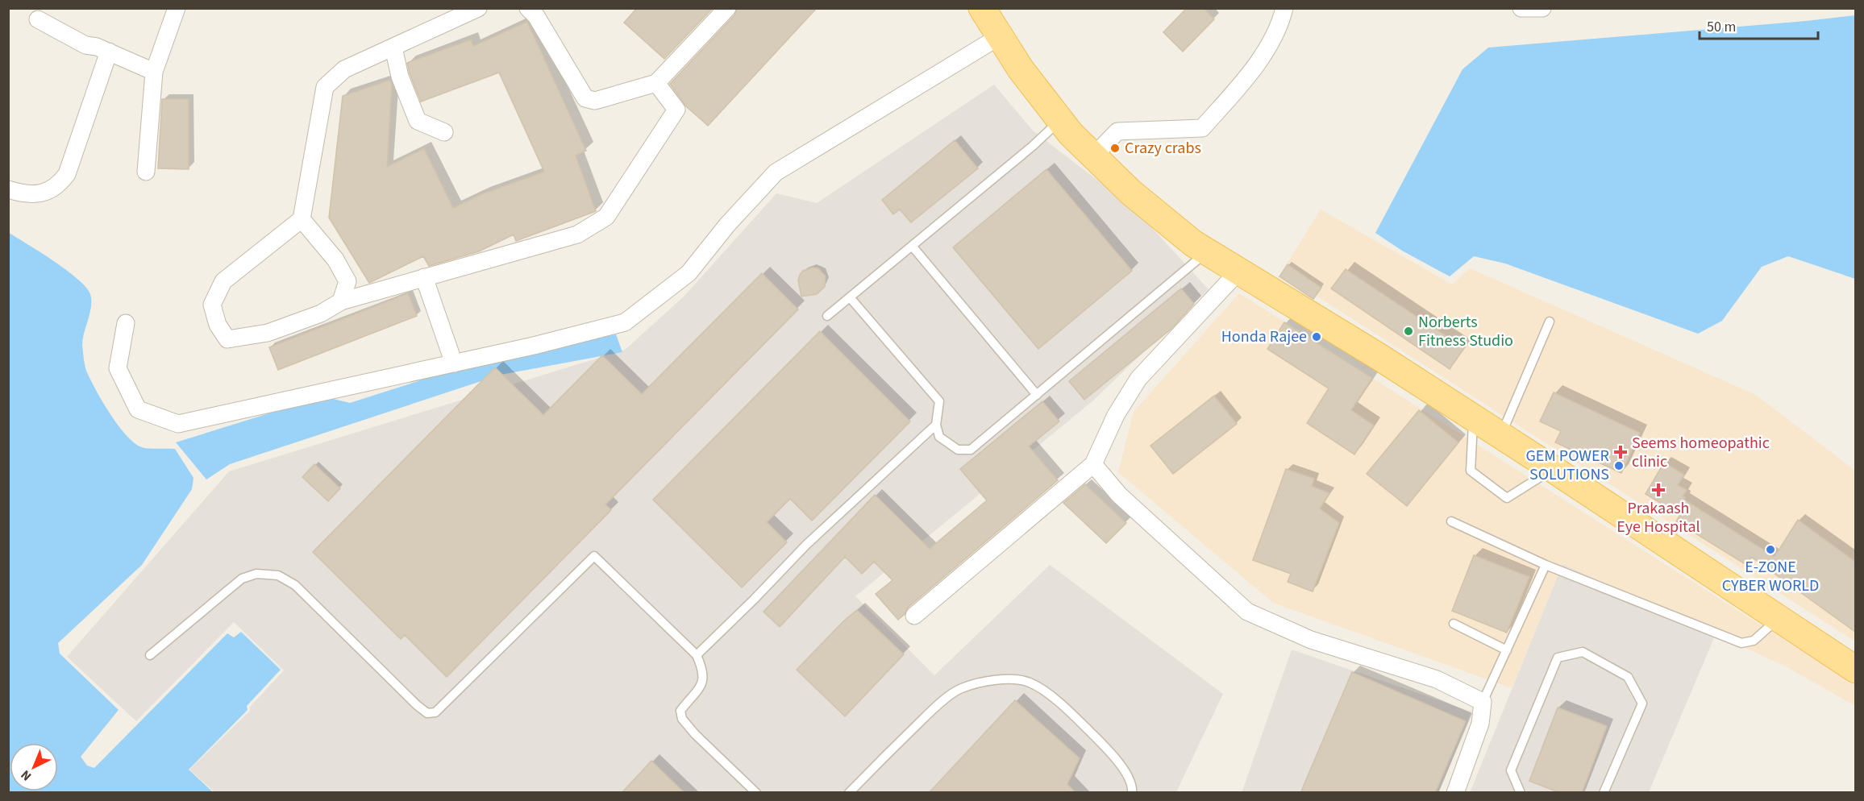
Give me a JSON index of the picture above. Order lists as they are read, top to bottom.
{
  "places": {
    "other": [
      "Crazy crabs",
      "Norberts Fitness Studio",
      "Honda Rajee",
      "GEM POWER SOLUTIONS",
      "E-ZONE CYBER WORLD"
    ],
    "health": ["Seems homeopathic clinic", "Prakaash Eye Hospital"]
  },
  "scale_bar": "50 m",
  "north": "bottom left"
}
